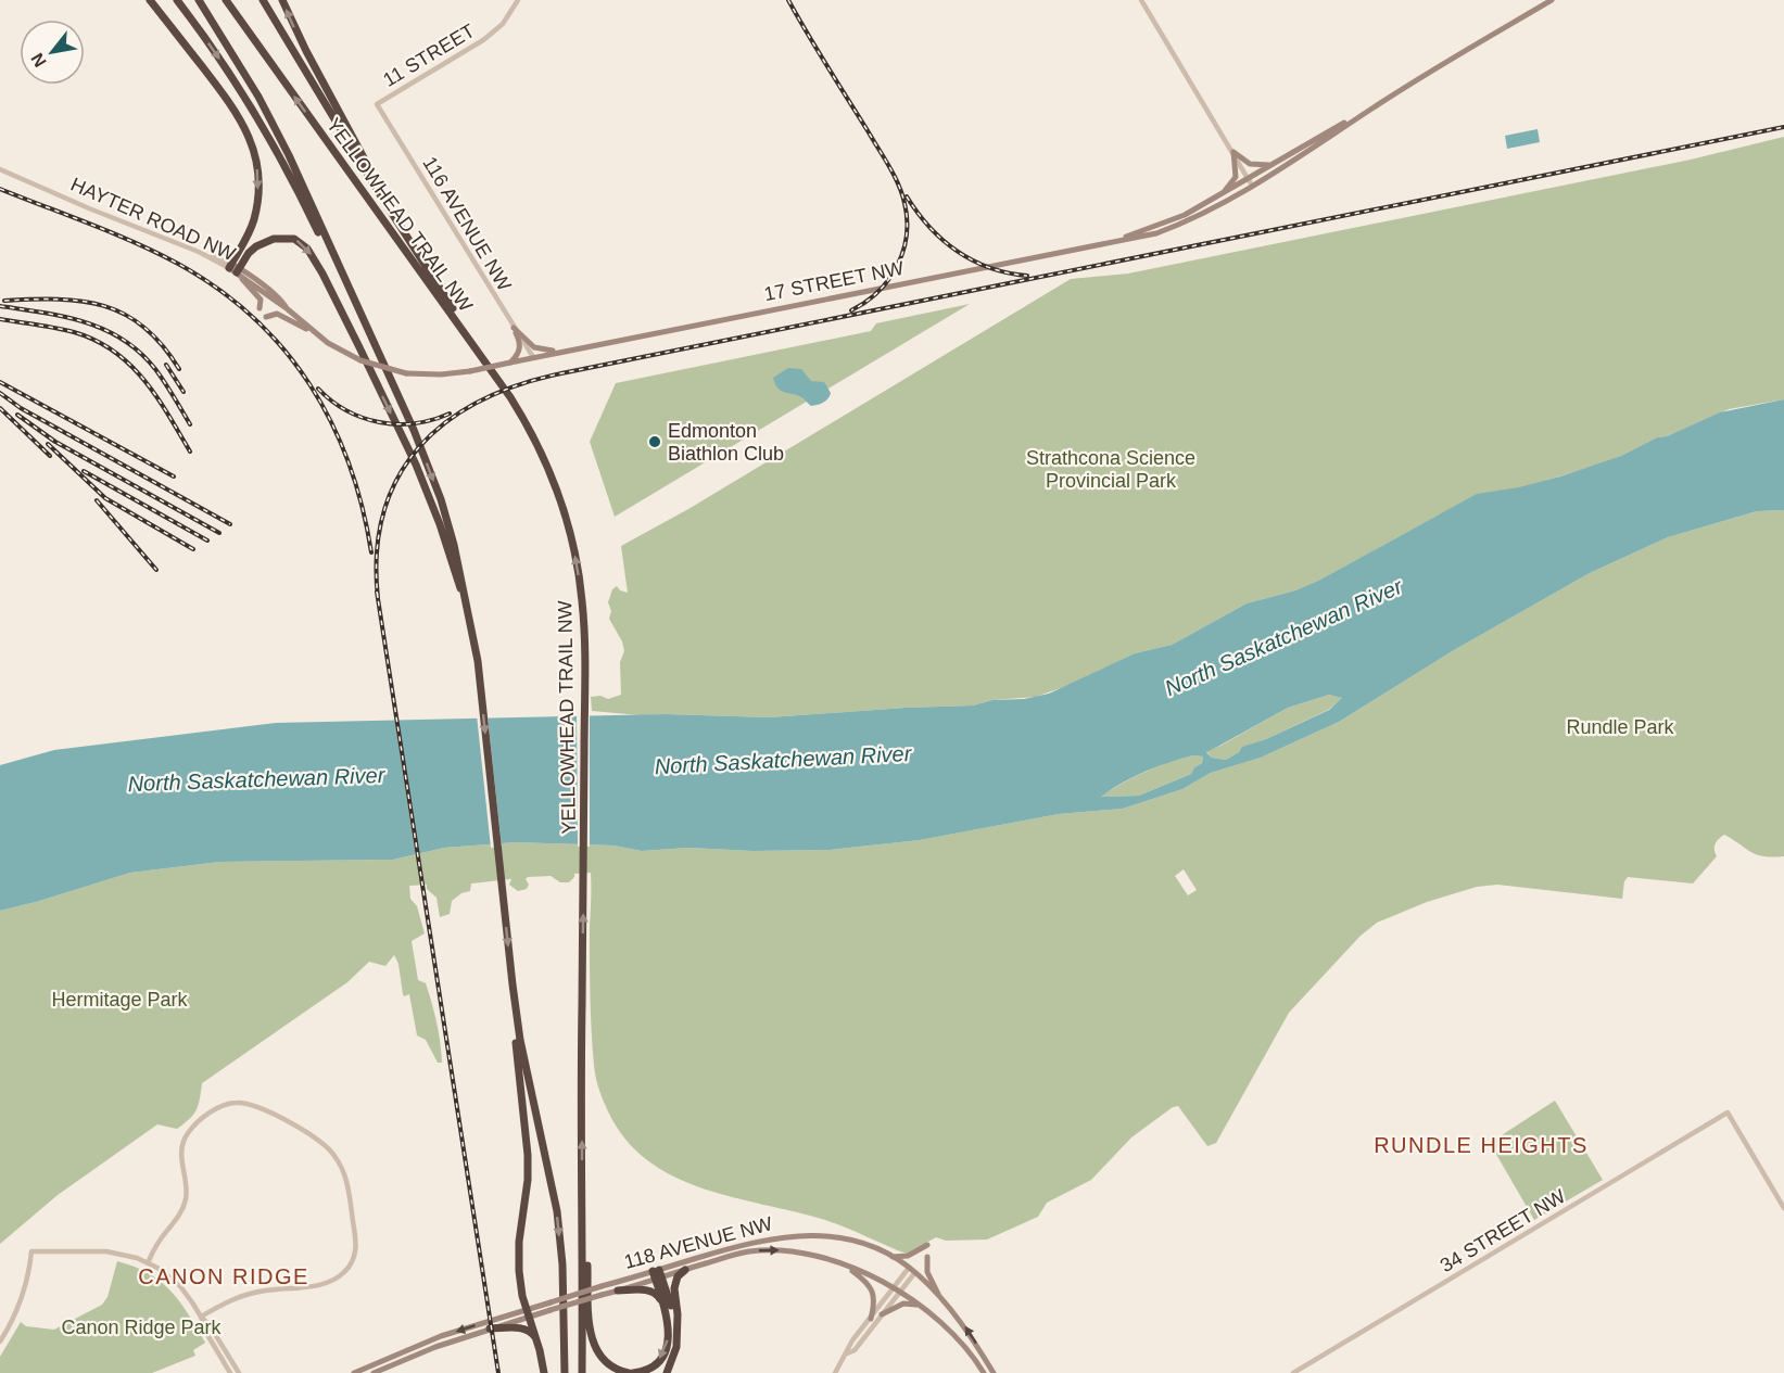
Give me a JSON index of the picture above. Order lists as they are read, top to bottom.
{
  "streets": {
    "highway": ["YELLOWHEAD TRAIL NW"],
    "main road": ["17 STREET NW", "118 AVENUE NW"],
    "street": [
      "11 STREET",
      "HAYTER ROAD NW",
      "116 AVENUE NW",
      "34 STREET NW"
    ]
  },
  "crossings": [
    ["11 STREET", "116 AVENUE NW"],
    ["HAYTER ROAD NW", "17 STREET NW"],
    ["116 AVENUE NW", "17 STREET NW"]
  ],
  "districts": ["RUNDLE HEIGHTS", "CANON RIDGE"],
  "water": ["North Saskatchewan River"],
  "parks": [
    "Strathcona Science Provincial Park",
    "Rundle Park",
    "Hermitage Park",
    "Canon Ridge Park"
  ],
  "places": ["Edmonton Biathlon Club"],
  "north": "bottom left"
}
